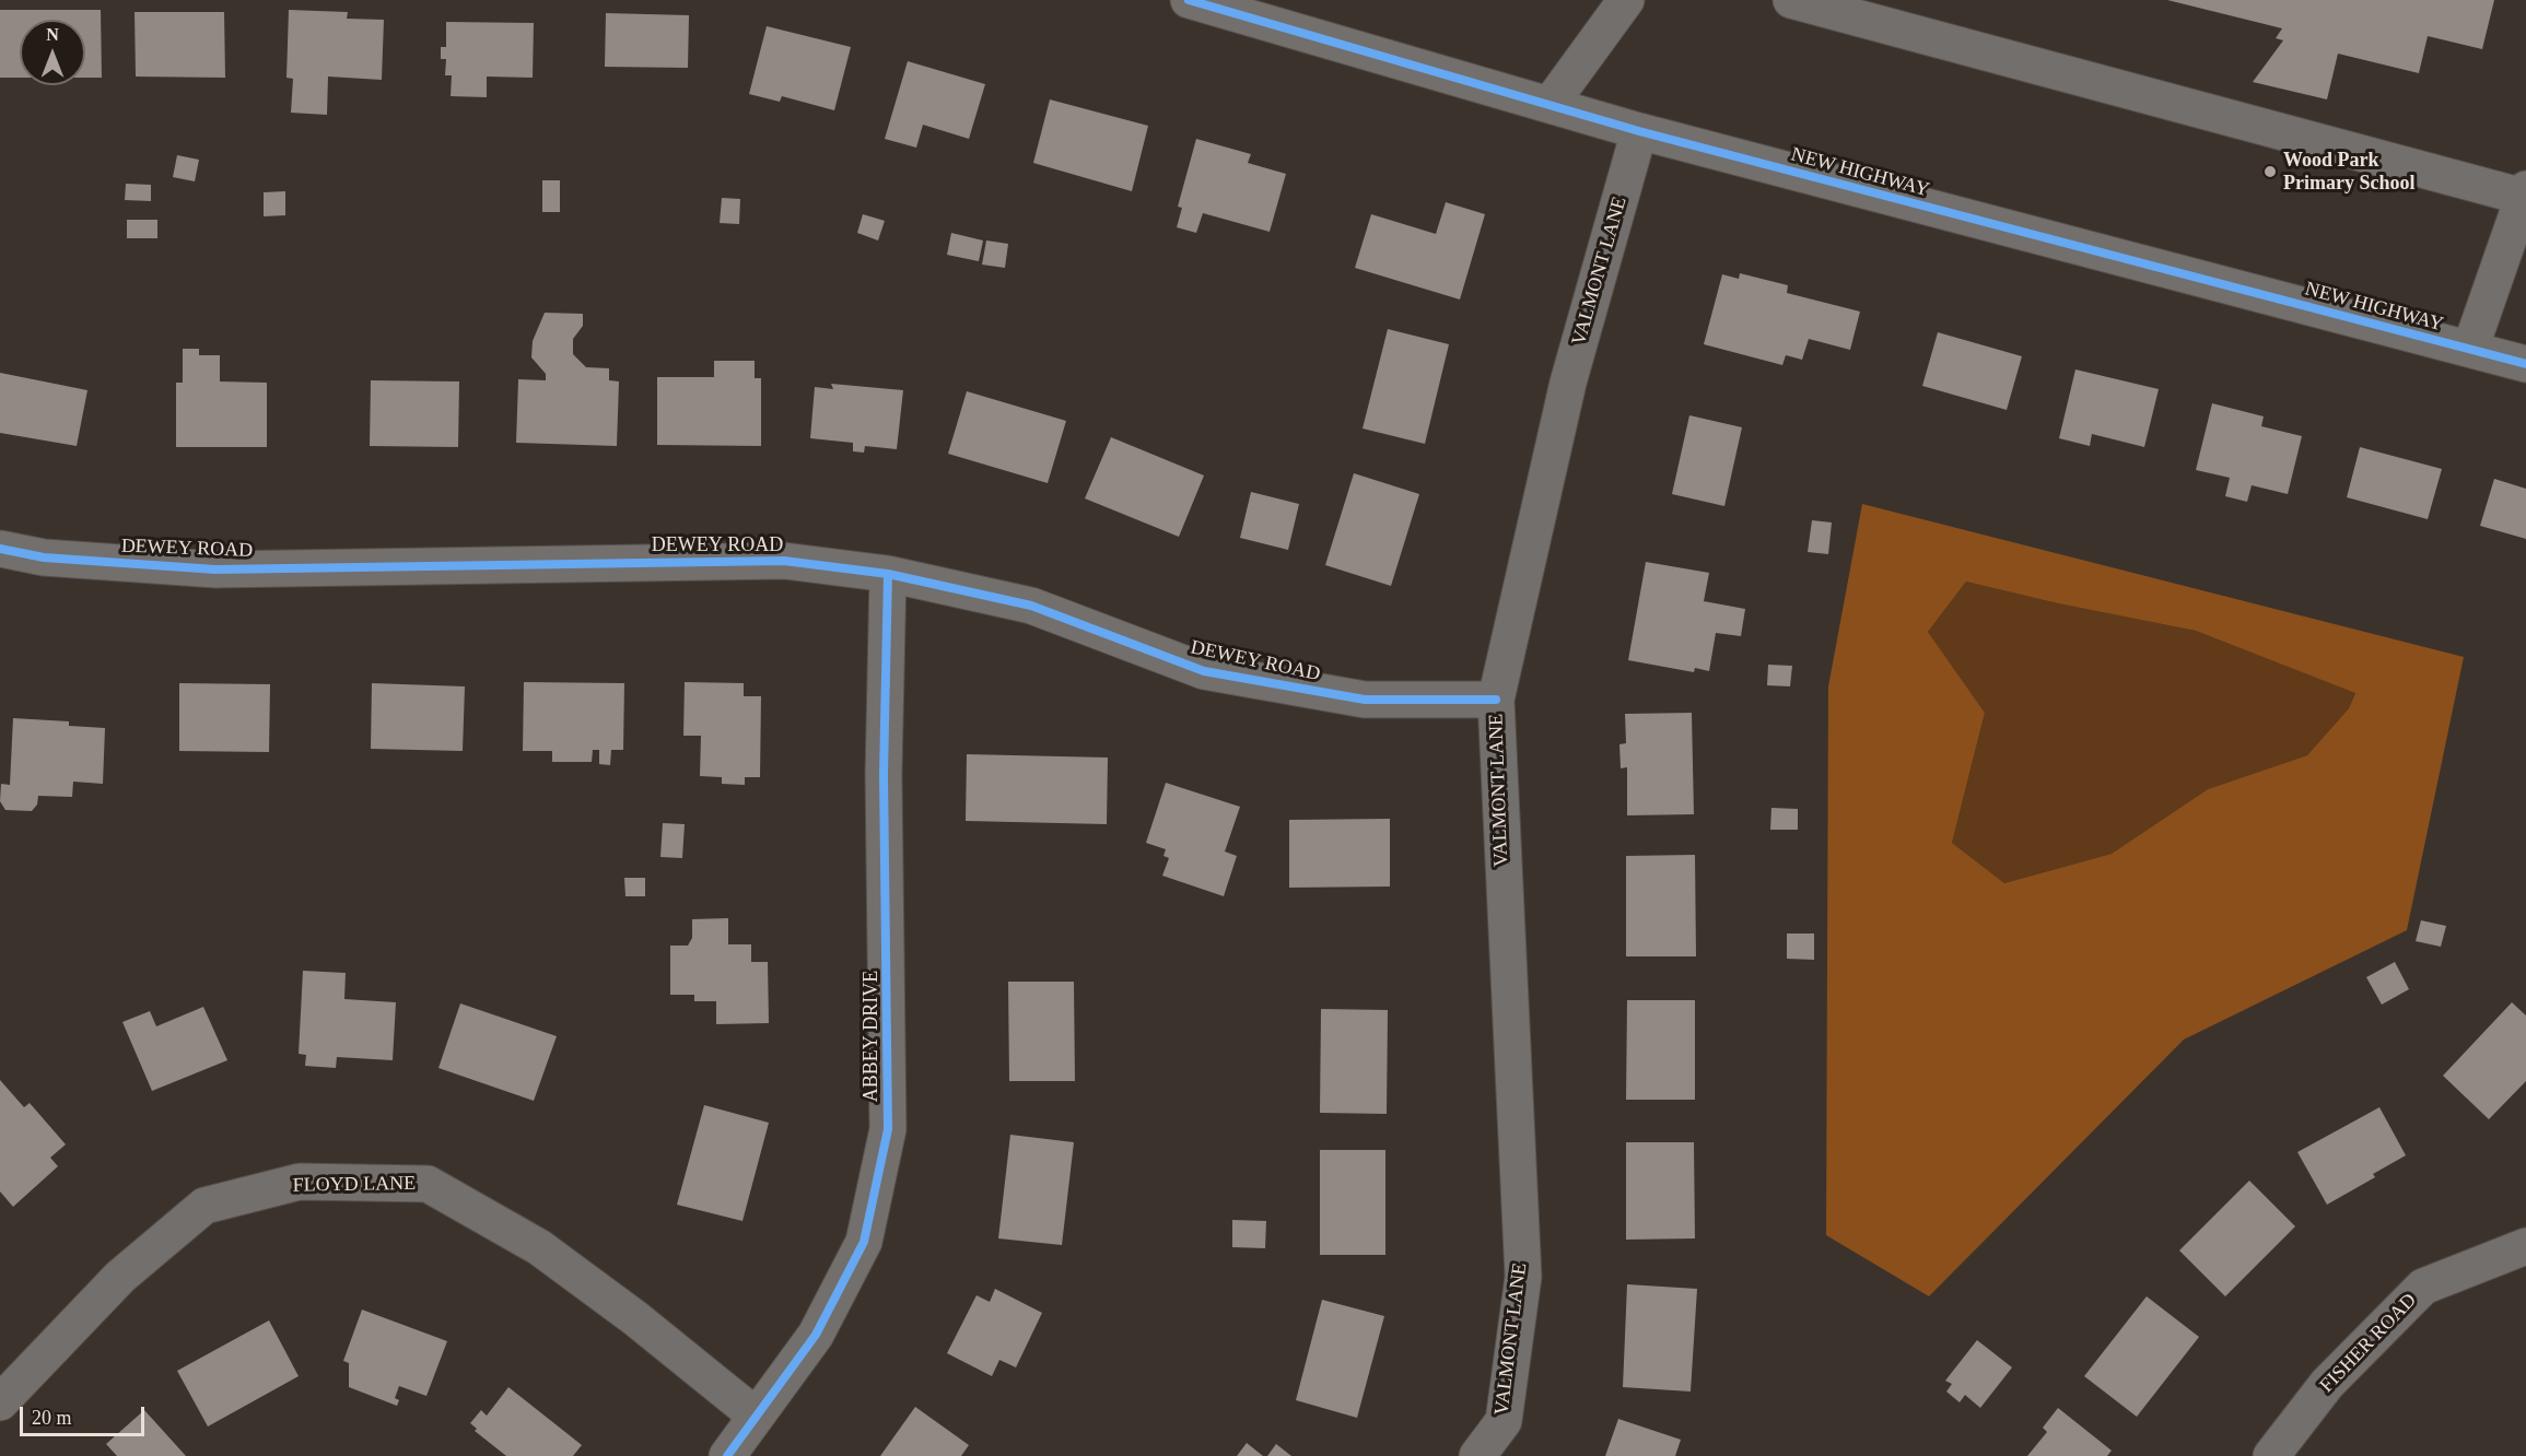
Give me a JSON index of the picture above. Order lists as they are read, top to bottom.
{
  "streets": {
    "street": [
      "NEW HIGHWAY",
      "VALMONT LANE",
      "DEWEY ROAD",
      "ABBEY DRIVE",
      "FLOYD LANE",
      "FISHER ROAD"
    ]
  },
  "crossings": [
    ["NEW HIGHWAY", "VALMONT LANE"],
    ["VALMONT LANE", "DEWEY ROAD"],
    ["DEWEY ROAD", "ABBEY DRIVE"],
    ["ABBEY DRIVE", "FLOYD LANE"]
  ],
  "places": ["Wood Park Primary School"],
  "scale_bar": "20 m",
  "north": "top"
}
